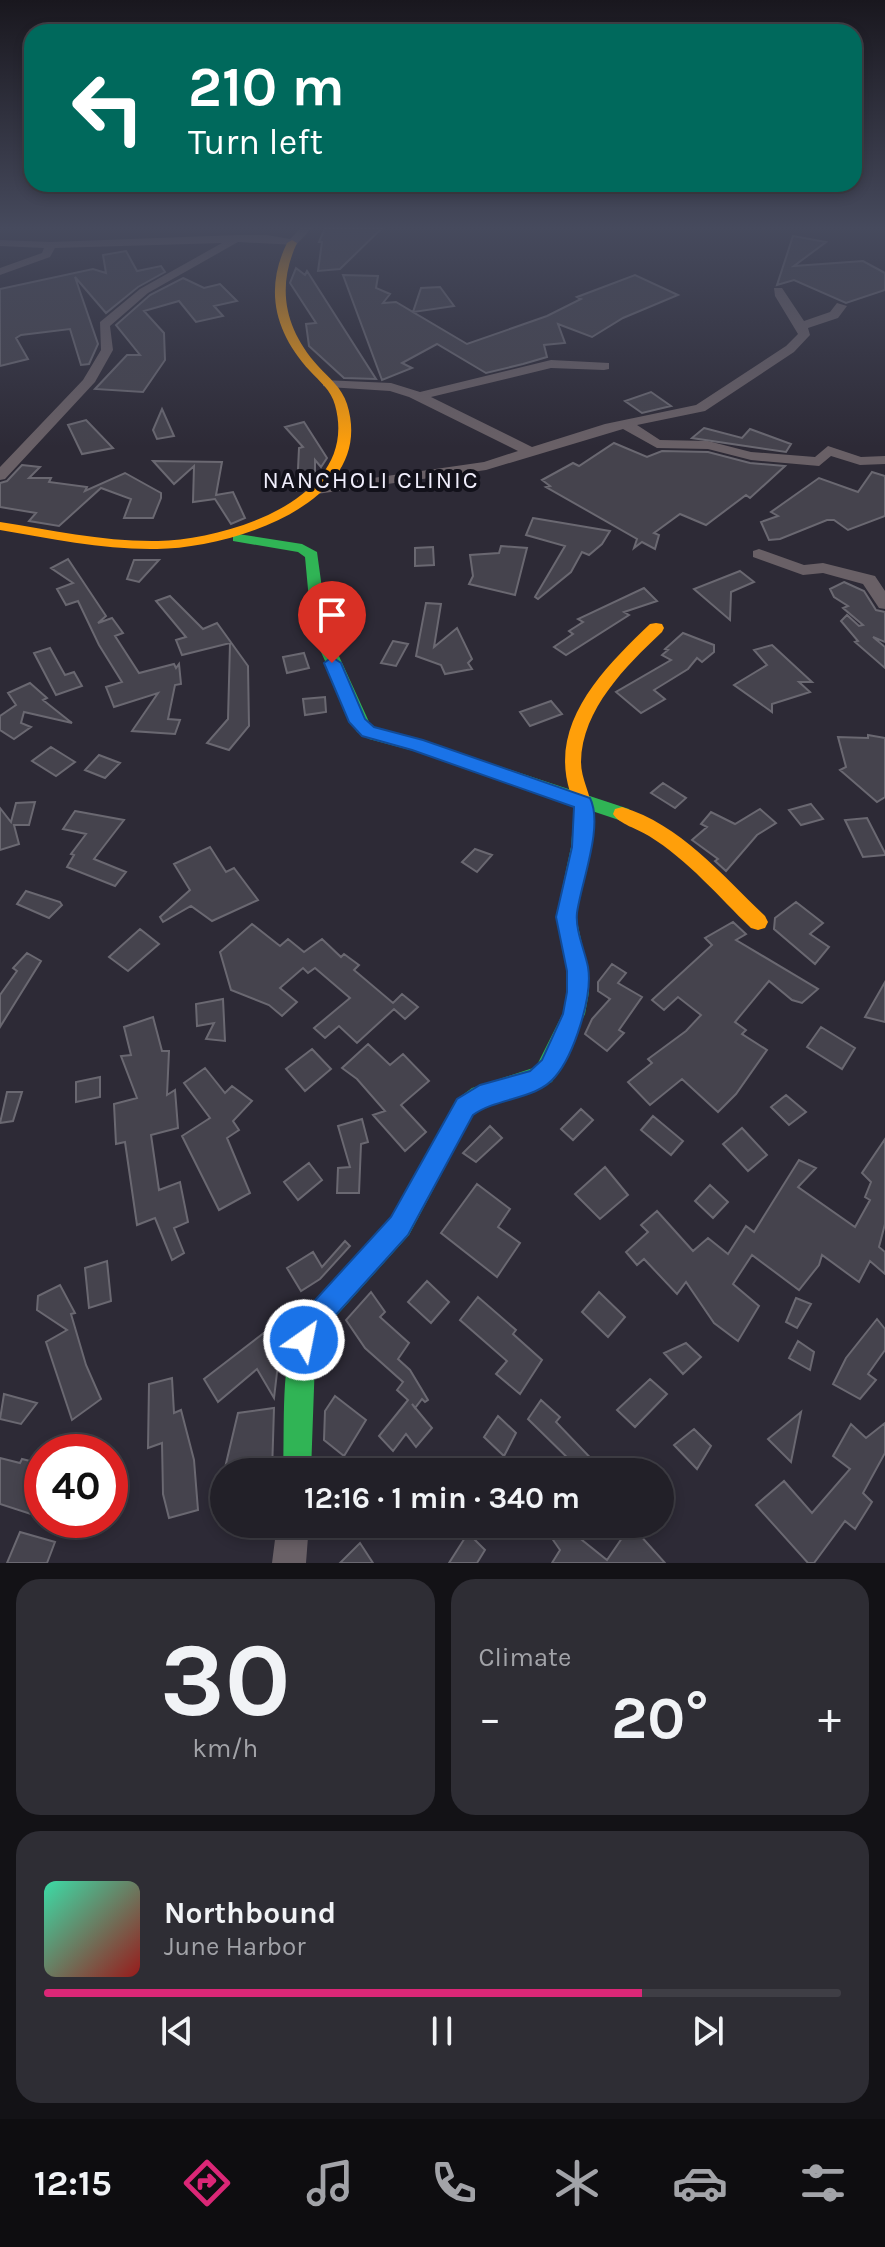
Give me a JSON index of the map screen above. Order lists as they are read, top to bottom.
{
  "districts": ["NANCHOLI CLINIC"],
  "page": {
    "turn": ["210 m", "Turn left"],
    "limit": "40",
    "trip": "12:16 · 1 min · 340 m",
    "tile": [
      ["30", "km/h"],
      "Climate"
    ],
    "heat": ["−", "20°", "+"],
    "song": ["Northbound", "June Harbor"],
    "tabs": "12:15"
  }
}
